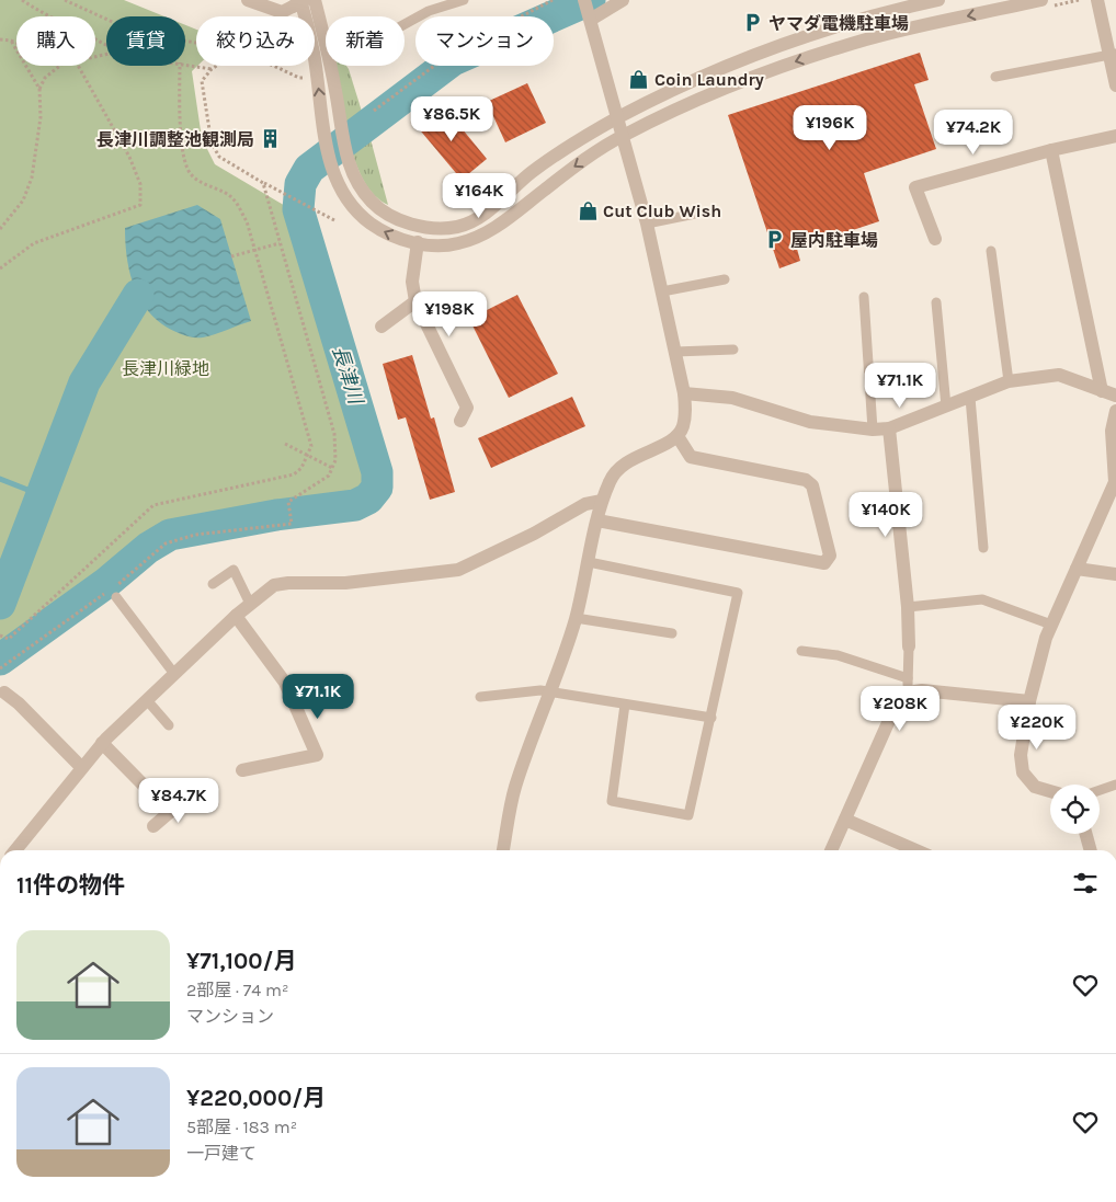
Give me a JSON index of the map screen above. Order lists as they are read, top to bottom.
{
  "water": ["長津川"],
  "parks": ["長津川緑地"],
  "places": {
    "parking": ["ヤマダ電機駐車場", "屋内駐車場"],
    "shop": ["Coin Laundry", "Cut Club Wish"],
    "building": ["長津川調整池観測局"]
  },
  "page": {
    "chip": [
      "購入",
      "賃貸",
      "絞り込み",
      "新着",
      "マンション"
    ],
    "price": [
      "¥86.5K",
      "¥196K",
      "¥74.2K",
      "¥164K",
      "¥198K",
      "¥71.1K",
      "¥140K",
      "¥71.1K",
      "¥208K",
      "¥220K",
      "¥84.7K"
    ],
    "heading": "11件の物件",
    "list": [
      {
        "name": "¥71,100/月",
        "note": "2部屋 · 74 m² · マンション"
      },
      {
        "name": "¥220,000/月",
        "note": "5部屋 · 183 m² · 一戸建て"
      }
    ]
  }
}
